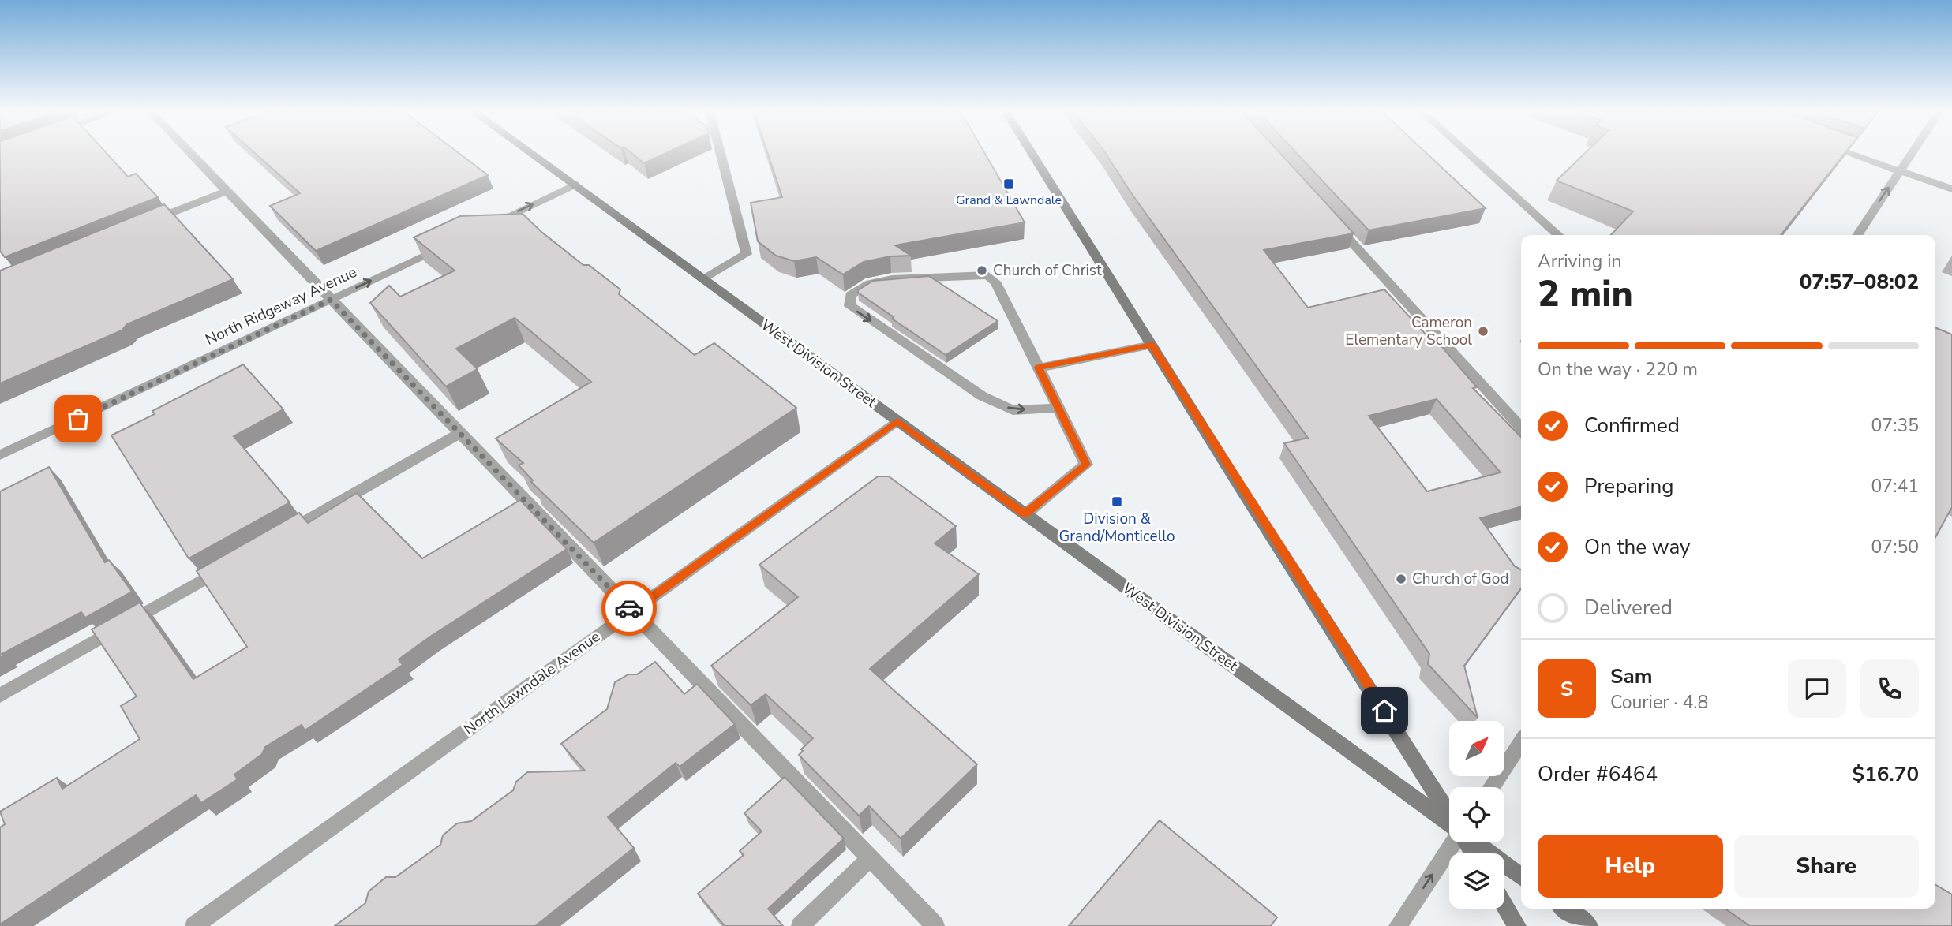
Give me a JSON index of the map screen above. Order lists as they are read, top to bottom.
{
  "streets": {
    "main road": ["West Division Street"],
    "street": ["North Ridgeway Avenue", "North Lawndale Avenue"]
  },
  "crossings": [
    ["West Division Street", "North Lawndale Avenue"]
  ],
  "places": {
    "transit": ["Grand & Lawndale", "Division & Grand/Monticello"],
    "other": ["Church of Christ", "Cameron Elementary School", "Church of God"]
  },
  "north": "top right",
  "page": {
    "heading": ["2 min", "Arriving in", "07:57–08:02"],
    "panel": [
      "Sam",
      "Courier · 4.8",
      "Order #6464",
      "$16.70"
    ],
    "bar": "On the way · 220 m",
    "list": [
      ["Confirmed", "07:35"],
      ["Preparing", "07:41"],
      ["On the way", "07:50"],
      "Delivered"
    ],
    "round": "S",
    "buttons": ["Help", "Share"]
  }
}
